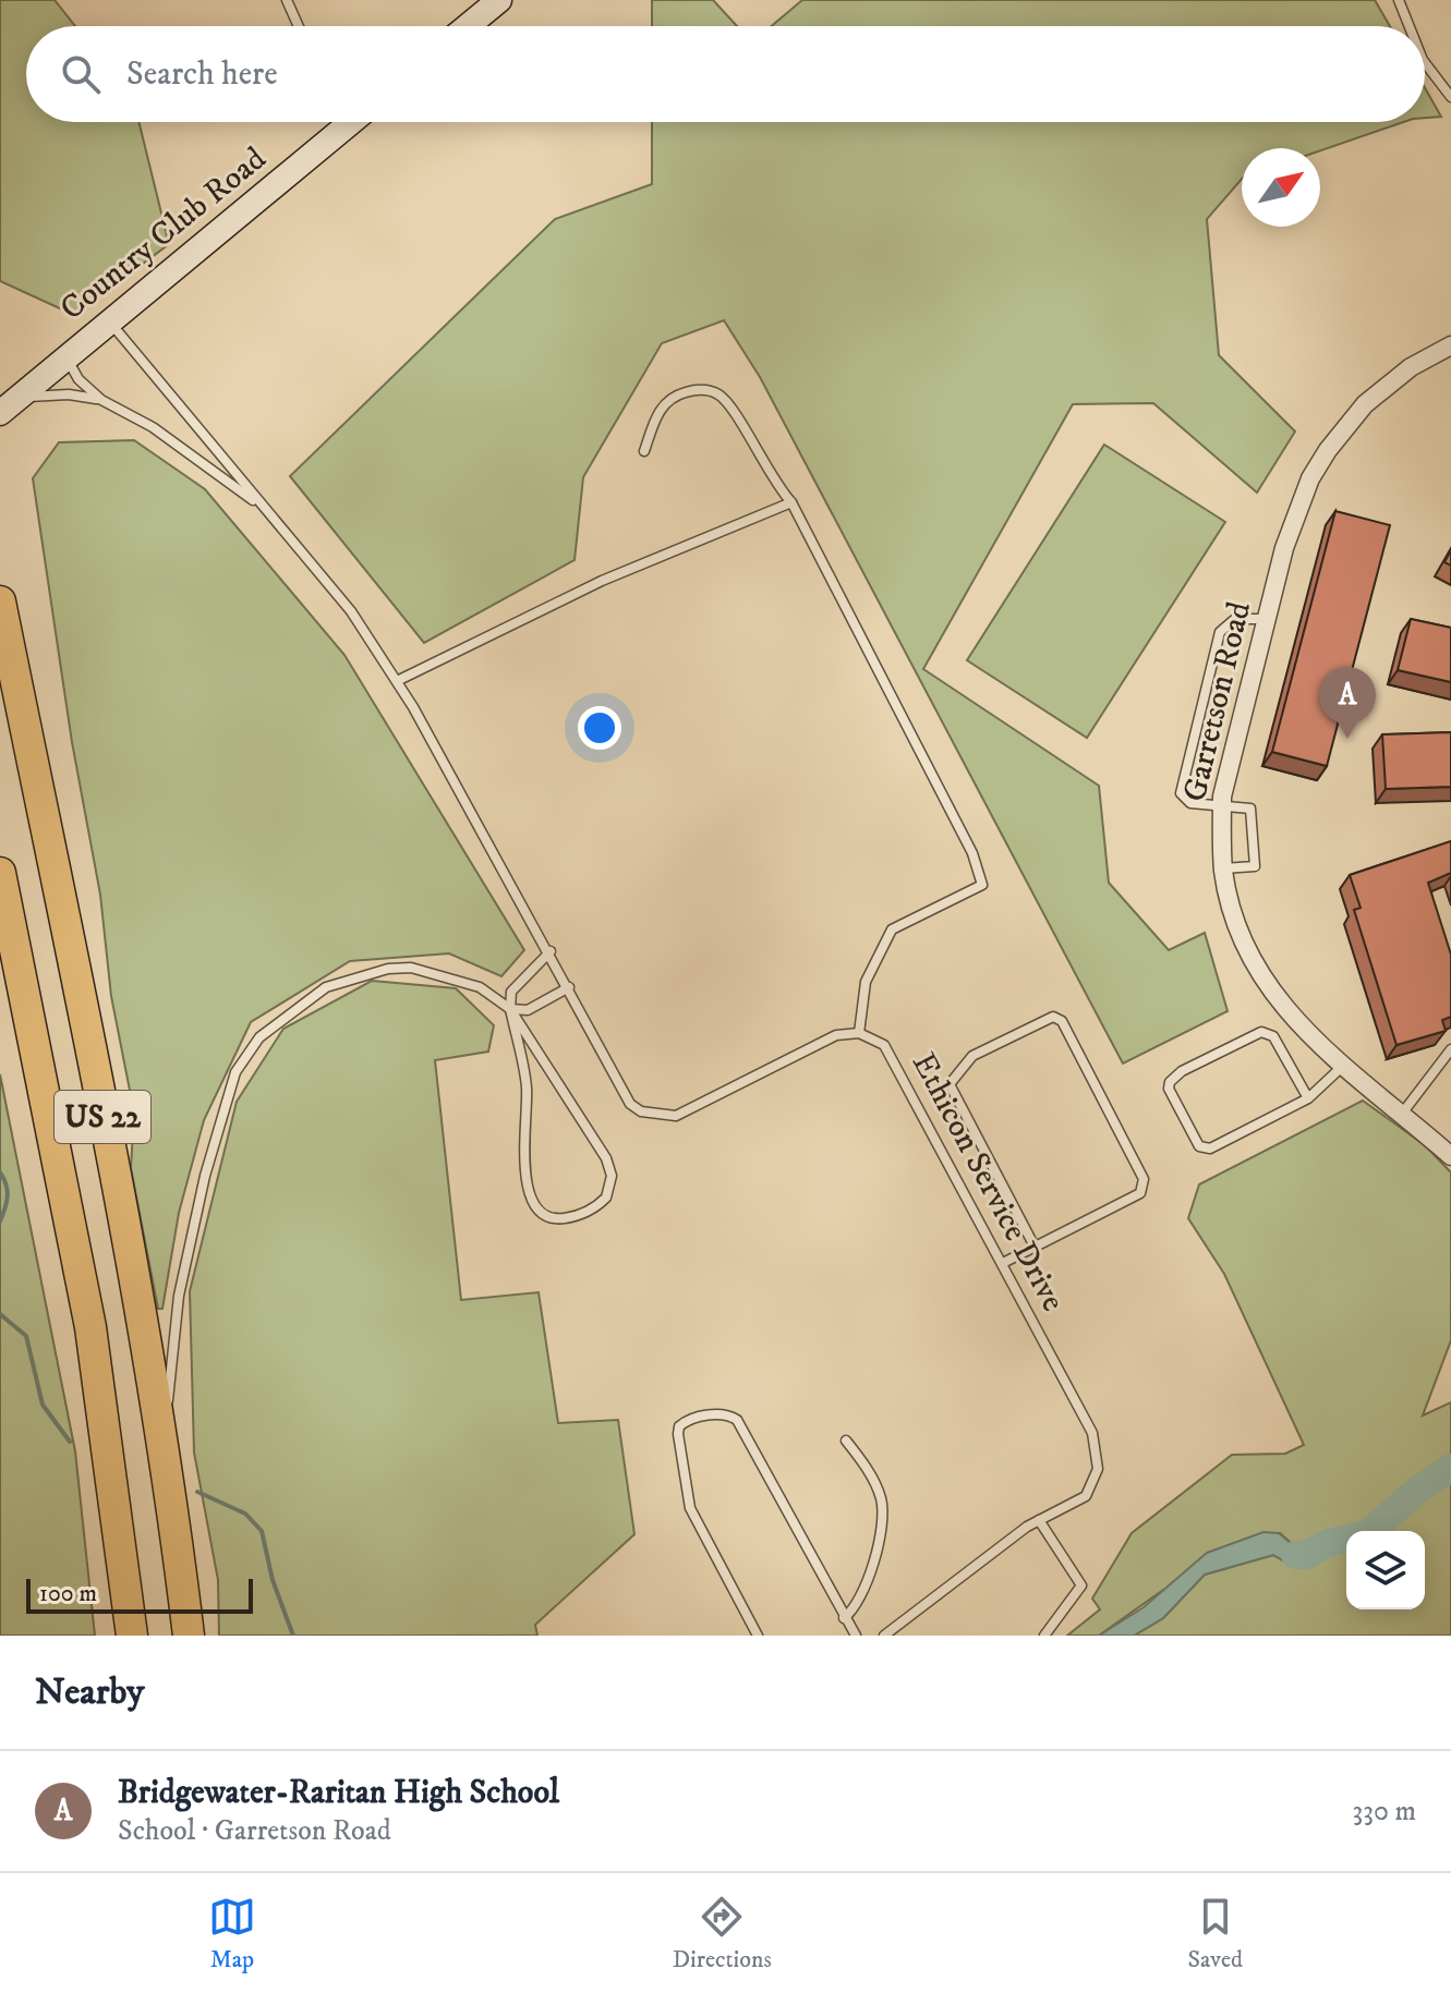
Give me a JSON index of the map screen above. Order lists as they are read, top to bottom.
{
  "streets": {
    "highway": ["US 22"],
    "street": ["Country Club Road", "Garretson Road"],
    "lane": ["Ethicon Service Drive"]
  },
  "scale_bar": "100 m",
  "north": "top right",
  "page": {
    "search": "Search here",
    "pins": "A",
    "scale": "100 m",
    "heading": "Nearby",
    "list": [
      {
        "mark": "A",
        "name": "Bridgewater-Raritan High School",
        "note": "School · Garretson Road",
        "value": "330 m"
      }
    ],
    "nav": ["Map", "Directions", "Saved"]
  }
}
